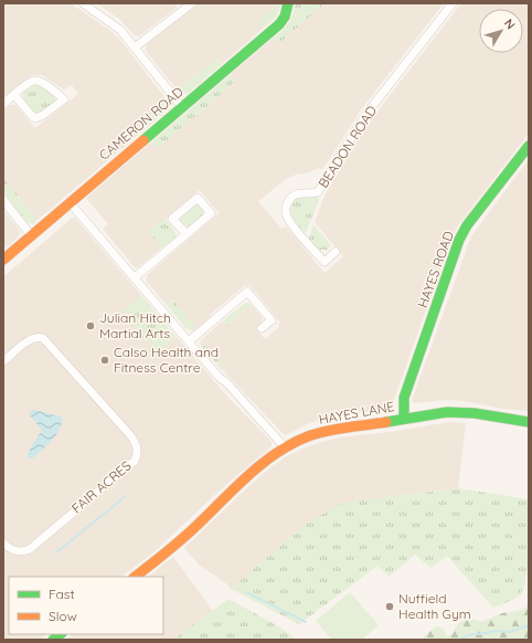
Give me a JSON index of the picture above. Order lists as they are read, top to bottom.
{
  "streets": {
    "main road": ["CAMERON ROAD", "HAYES ROAD", "HAYES LANE"],
    "street": ["BEADON ROAD", "FAIR ACRES"]
  },
  "crossings": [
    ["HAYES ROAD", "HAYES LANE"]
  ],
  "places": ["Julian Hitch Martial Arts", "Calso Health and Fitness Centre", "Nuffield Health Gym"],
  "legend": ["Fast", "Slow"],
  "north": "top right"
}
